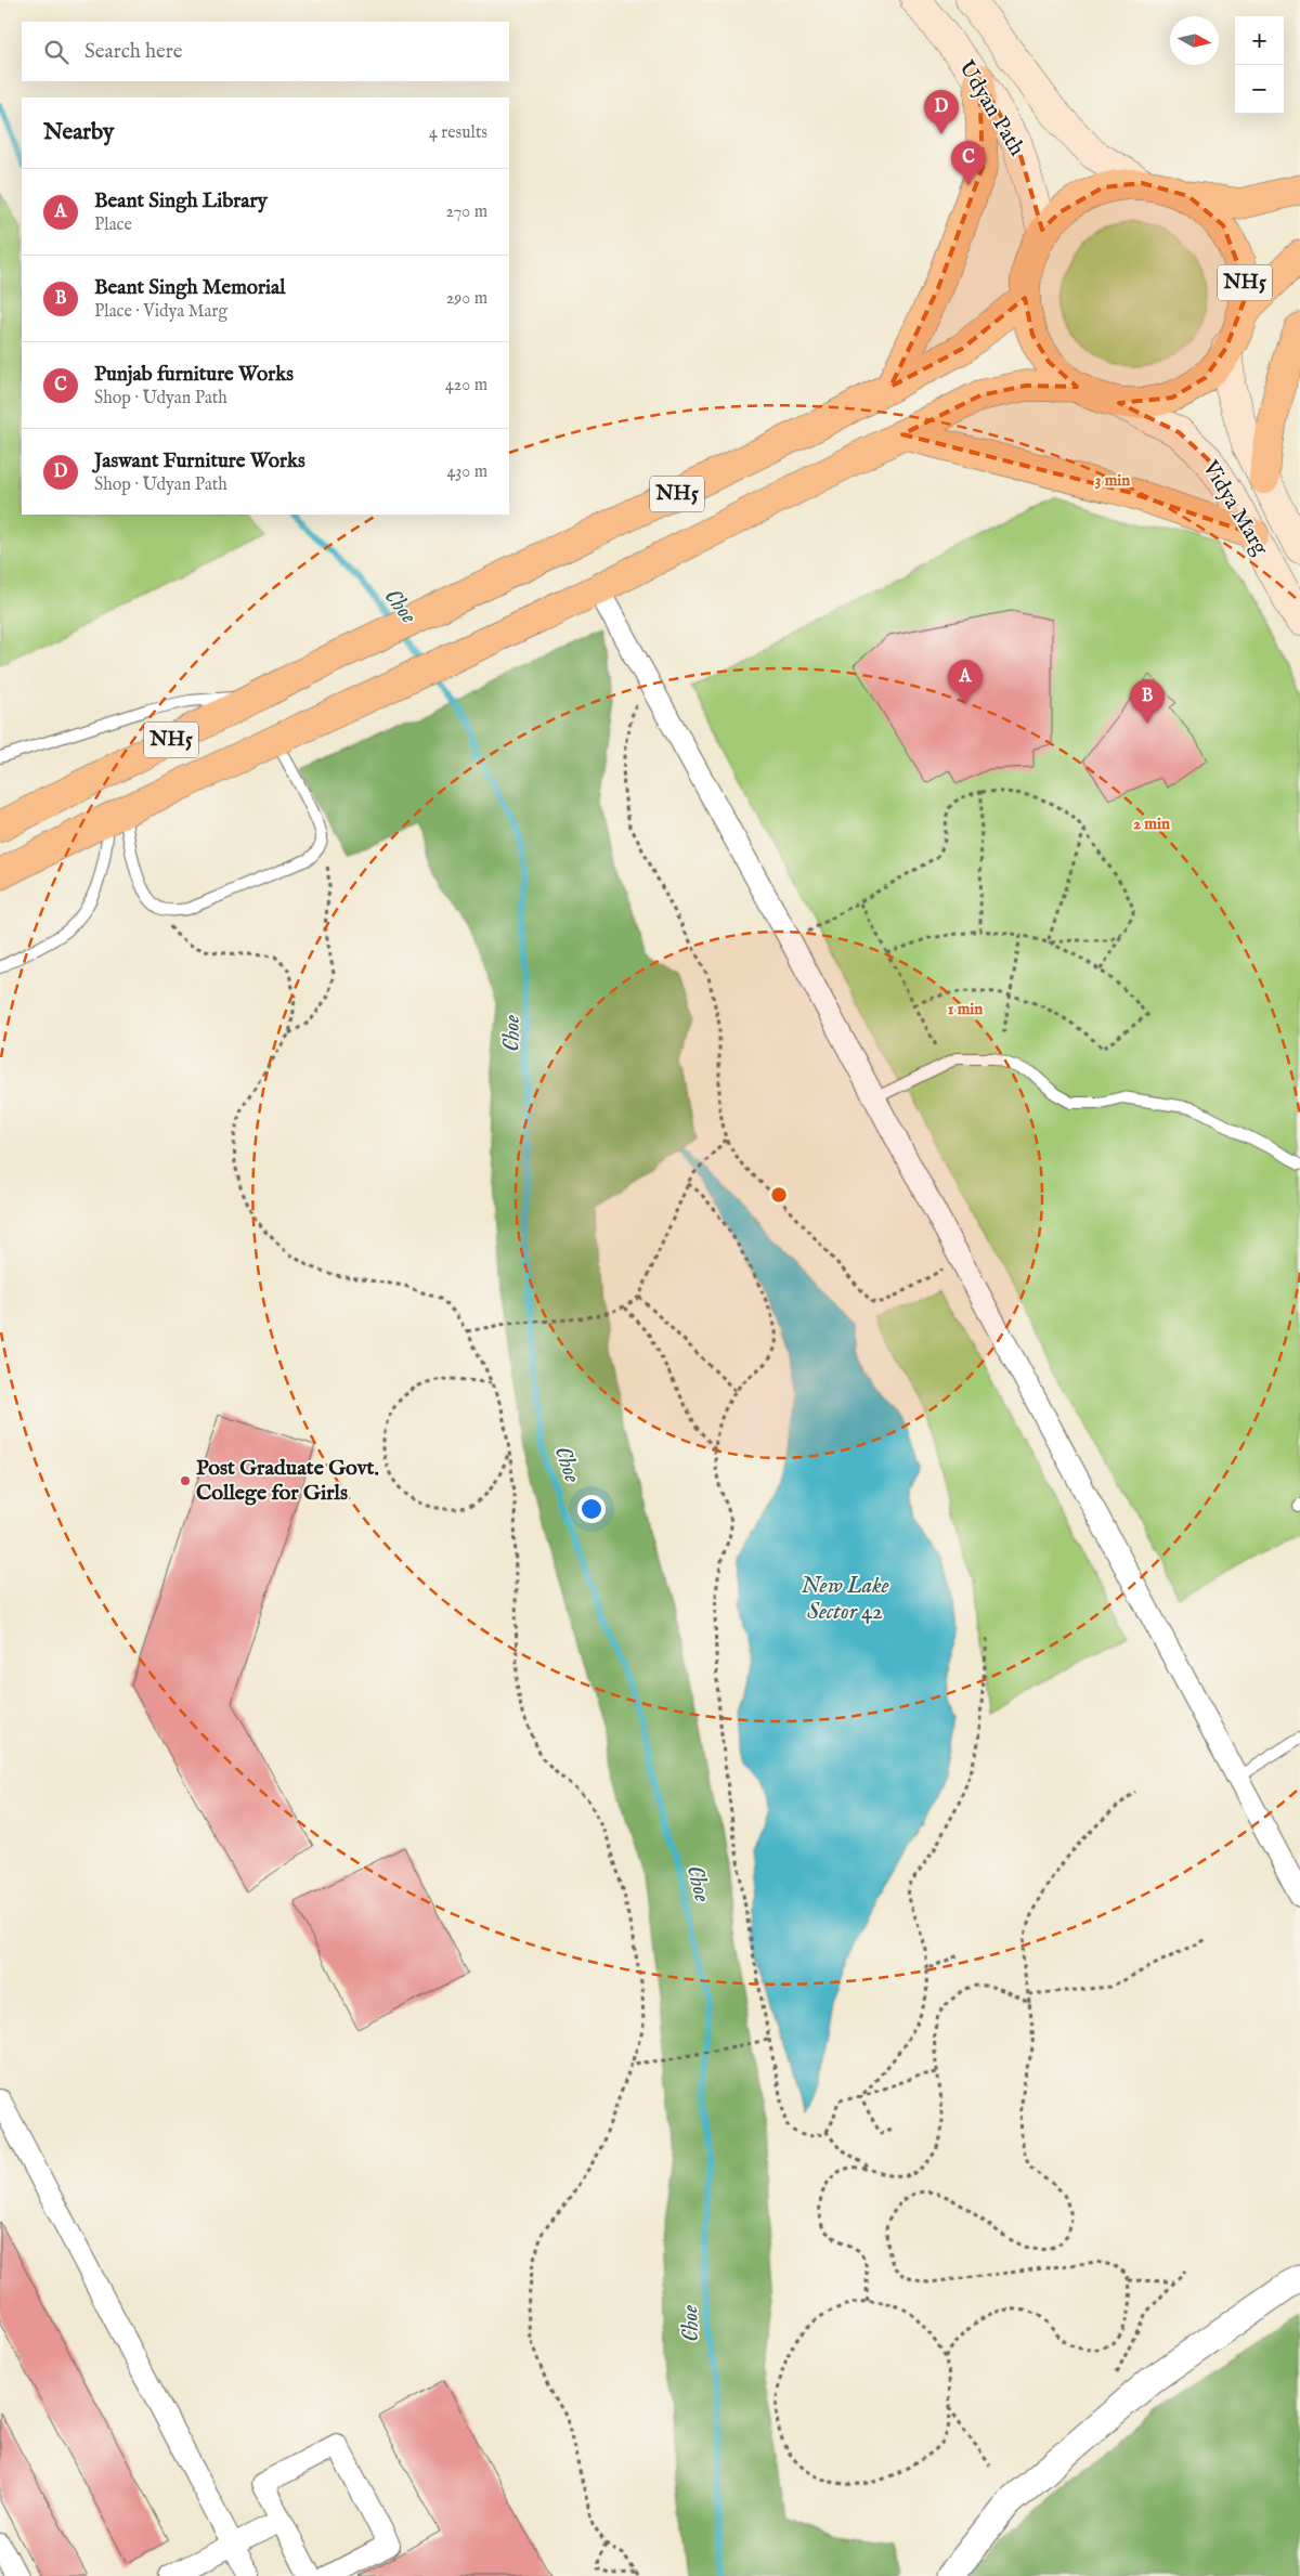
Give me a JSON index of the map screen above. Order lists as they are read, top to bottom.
{
  "streets": {
    "highway": ["NH5"],
    "main road": ["Udyan Path", "Vidya Marg"]
  },
  "crossings": [
    ["Udyan Path", "NH5"],
    ["NH5", "Vidya Marg"]
  ],
  "water": ["Choe", "New Lake Sector 42"],
  "places": ["Post Graduate Govt. College for Girls"],
  "north": "right",
  "page": {
    "map_buttons": ["+", "−"],
    "search": "Search here",
    "pins": [
      "D",
      "C",
      "A",
      "B"
    ],
    "heading": ["Nearby", "4 results"],
    "list": [
      {
        "mark": "A",
        "name": "Beant Singh Library",
        "note": "Place",
        "value": "270 m"
      },
      {
        "mark": "B",
        "name": "Beant Singh Memorial",
        "note": "Place · Vidya Marg",
        "value": "290 m"
      },
      {
        "mark": "C",
        "name": "Punjab furniture Works",
        "note": "Shop · Udyan Path",
        "value": "420 m"
      },
      {
        "mark": "D",
        "name": "Jaswant Furniture Works",
        "note": "Shop · Udyan Path",
        "value": "430 m"
      }
    ]
  },
  "rings": ["3 min", "2 min", "1 min"]
}
